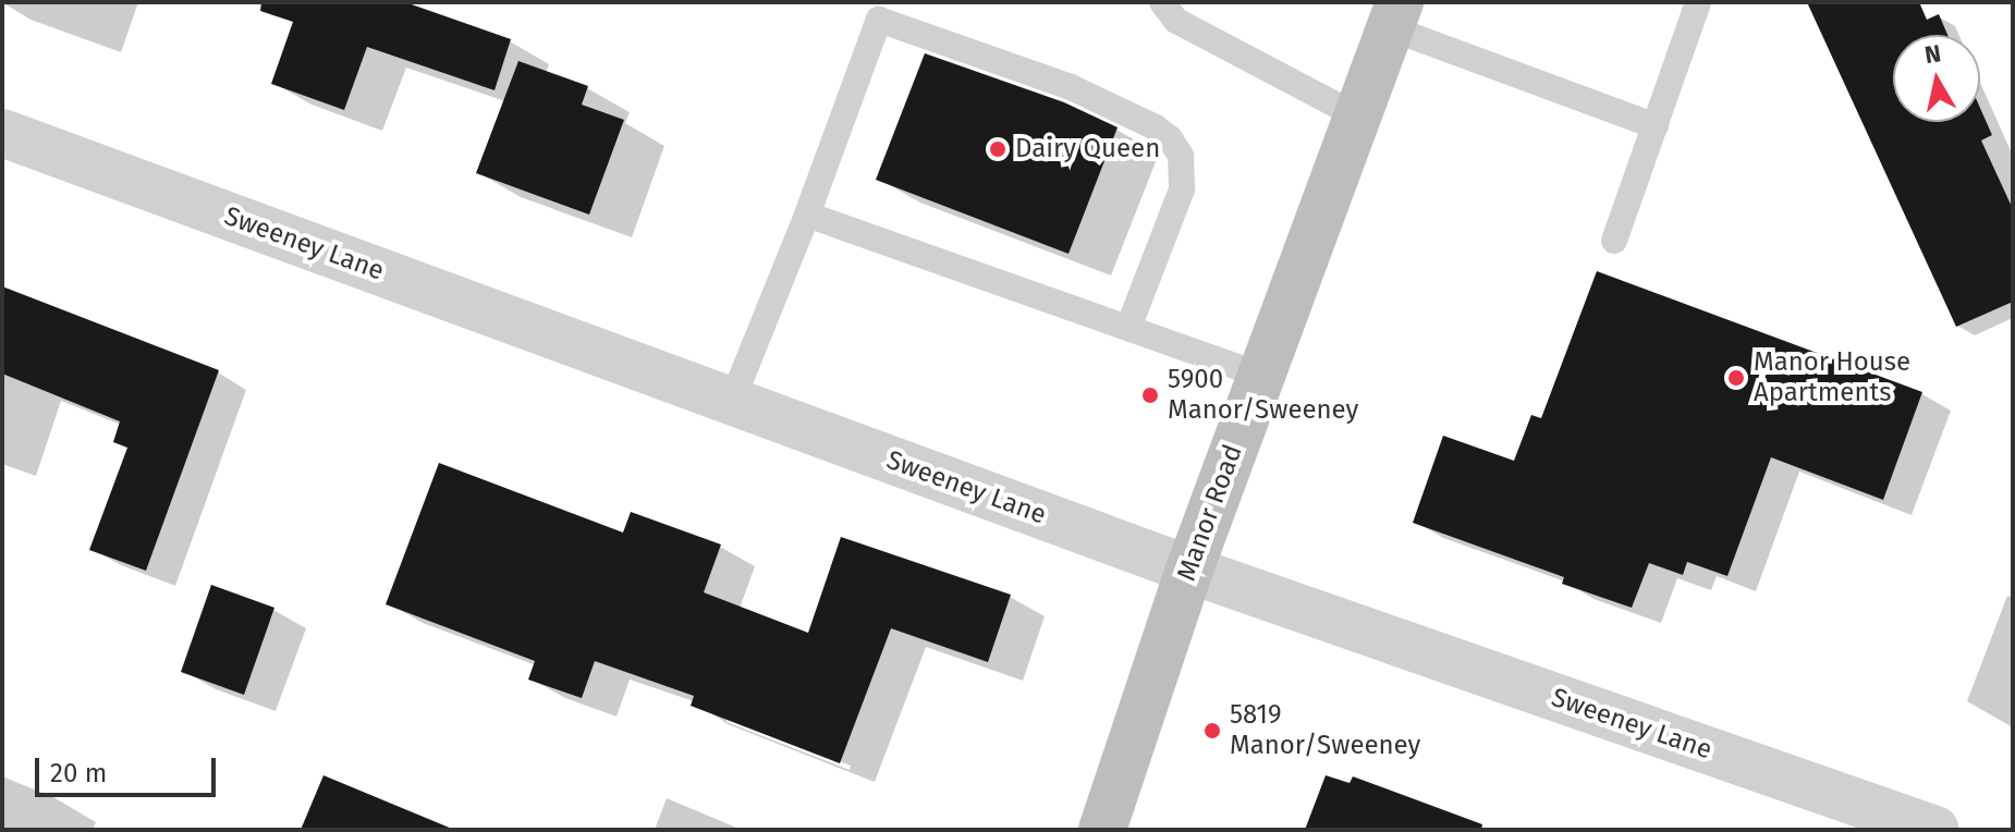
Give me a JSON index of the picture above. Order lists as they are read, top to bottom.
{
  "streets": {
    "main road": ["Manor Road"],
    "street": ["Sweeney Lane"]
  },
  "crossings": [
    ["Sweeney Lane", "Manor Road"]
  ],
  "places": [
    "Dairy Queen",
    "Manor House Apartments",
    "5900 Manor/Sweeney",
    "5819 Manor/Sweeney"
  ],
  "scale_bar": "20 m",
  "north": "top"
}
